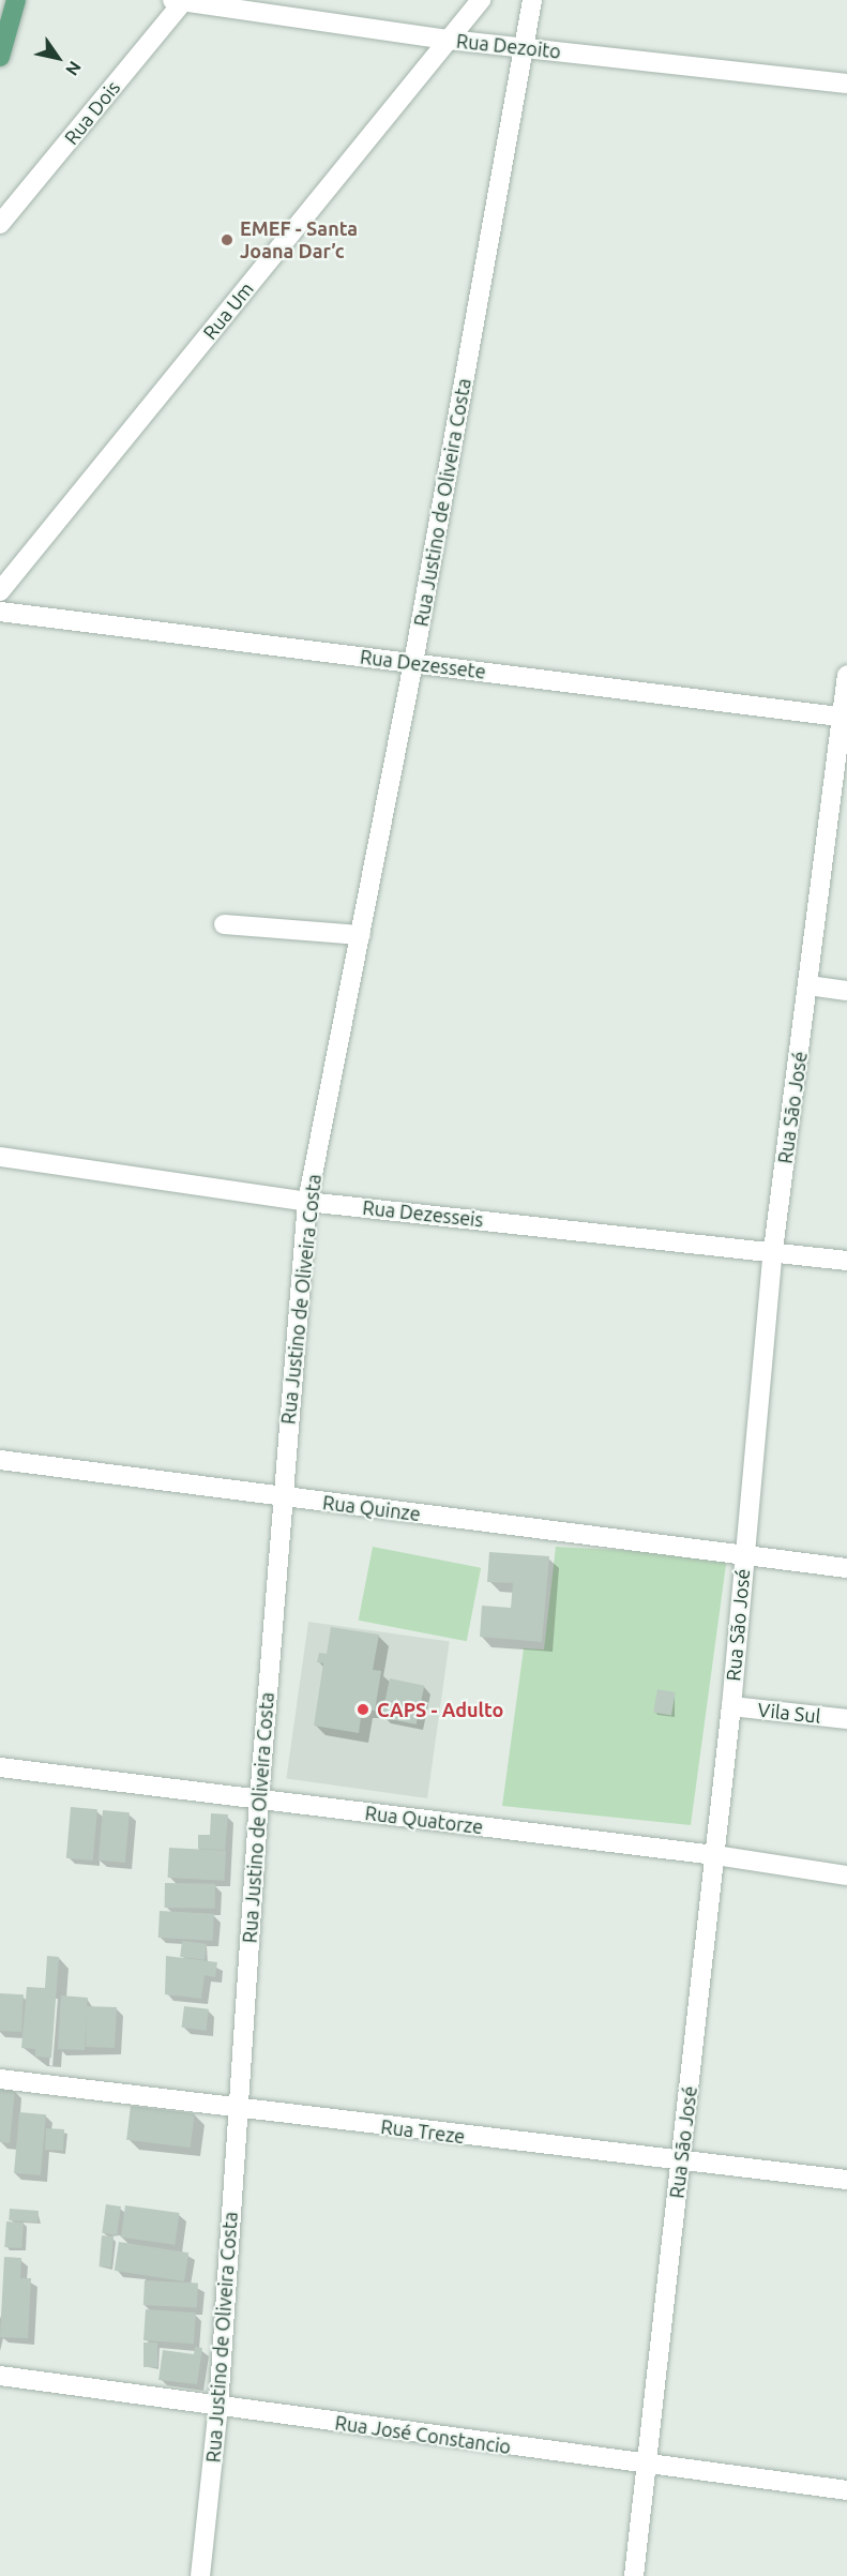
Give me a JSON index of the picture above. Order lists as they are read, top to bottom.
{
  "streets": {
    "street": [
      "Rua Dezoito",
      "Rua Dois",
      "Rua Um",
      "Rua Justino de Oliveira Costa",
      "Rua Dezessete",
      "Rua São José",
      "Rua Dezesseis",
      "Rua Quinze",
      "Vila Sul",
      "Rua Quatorze",
      "Rua Treze",
      "Rua José Constancio"
    ]
  },
  "crossings": [
    ["Rua Dezoito", "Rua Dois"],
    ["Rua Dezoito", "Rua Um"],
    ["Rua Dezoito", "Rua Justino de Oliveira Costa"],
    ["Rua Justino de Oliveira Costa", "Rua Dezessete"],
    ["Rua Justino de Oliveira Costa", "Rua Dezesseis"],
    ["Rua Justino de Oliveira Costa", "Rua Quinze"],
    ["Rua Justino de Oliveira Costa", "Rua Quatorze"],
    ["Rua Justino de Oliveira Costa", "Rua Treze"],
    ["Rua Justino de Oliveira Costa", "Rua José Constancio"],
    ["Rua Dezessete", "Rua São José"],
    ["Rua São José", "Rua Dezesseis"],
    ["Rua São José", "Rua Quinze"],
    ["Rua São José", "Vila Sul"],
    ["Rua São José", "Rua Quatorze"],
    ["Rua São José", "Rua Treze"],
    ["Rua São José", "Rua José Constancio"]
  ],
  "places": ["EMEF - Santa Joana Dar’c", "CAPS - Adulto"],
  "north": "bottom right"
}
